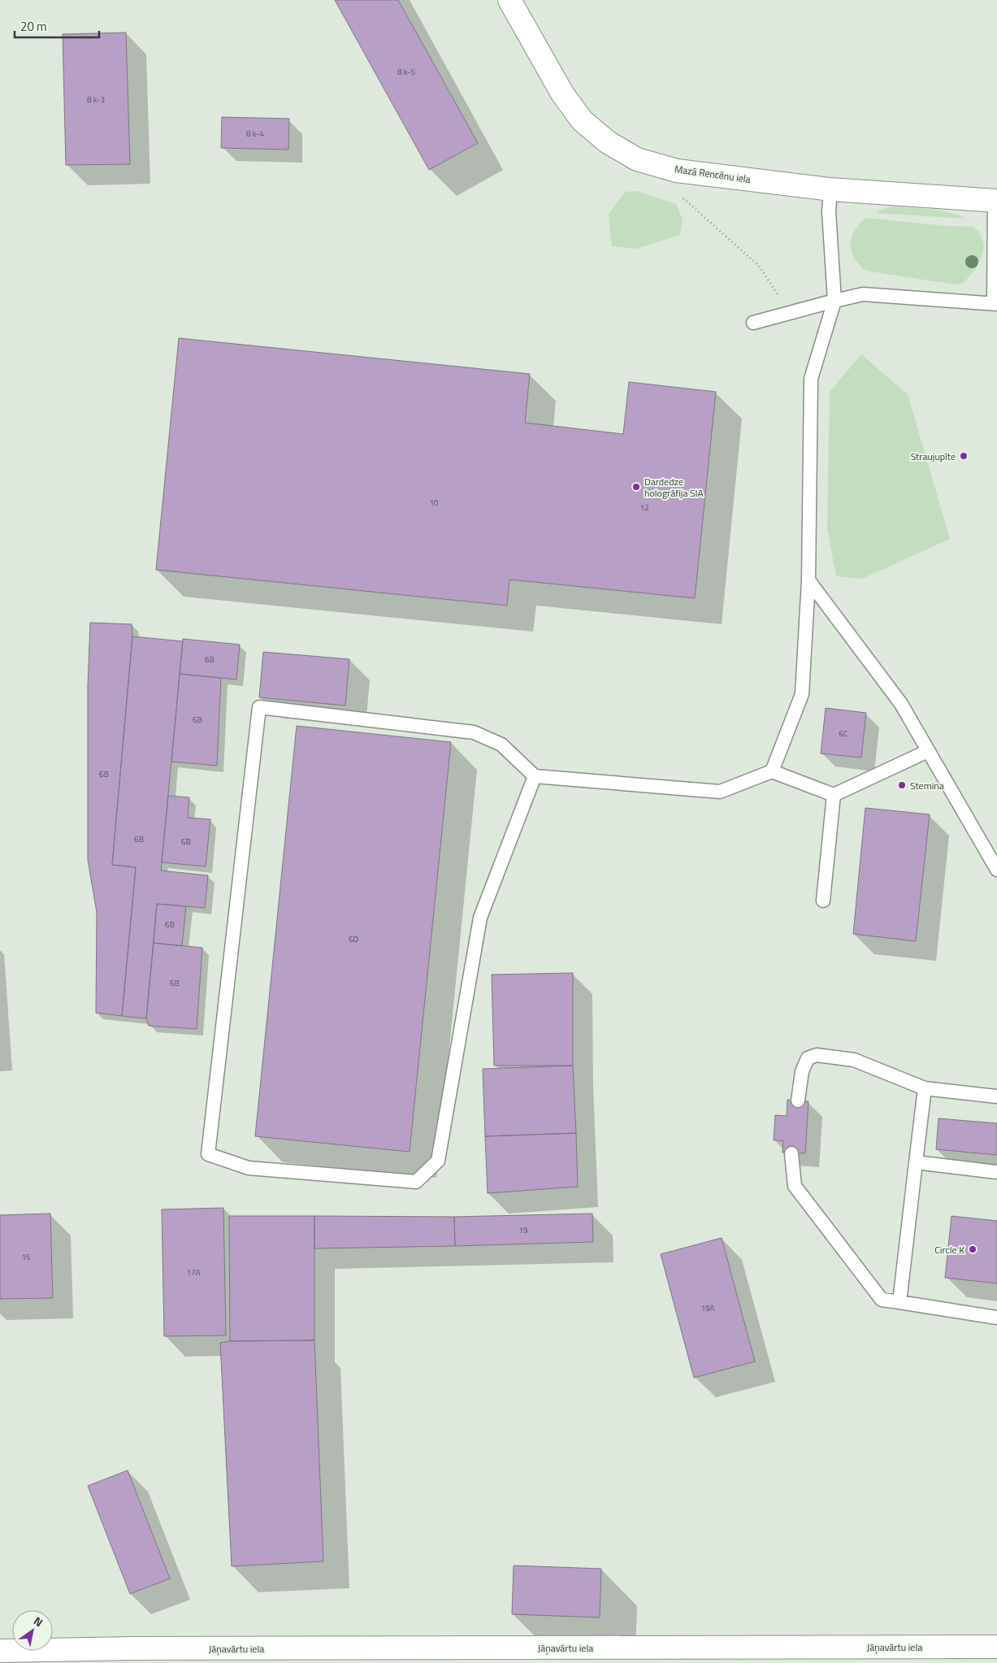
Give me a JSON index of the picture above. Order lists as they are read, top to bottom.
{
  "streets": {
    "street": ["Mazā Rencēnu iela", "Jāņavārtu iela"]
  },
  "places": [
    "Straujupīte",
    "Dardedze hologrāfija SIA",
    "Stemina",
    "Circle K"
  ],
  "house_numbers": [
    "8 k-5",
    "8 k-3",
    "8 k-4",
    "10",
    "12",
    "6B",
    "6B",
    "6C",
    "6B",
    "6B",
    "6B",
    "6B",
    "6D",
    "6B",
    "19",
    "15",
    "17A",
    "19A"
  ],
  "scale_bar": "20 m",
  "north": "top right"
}
